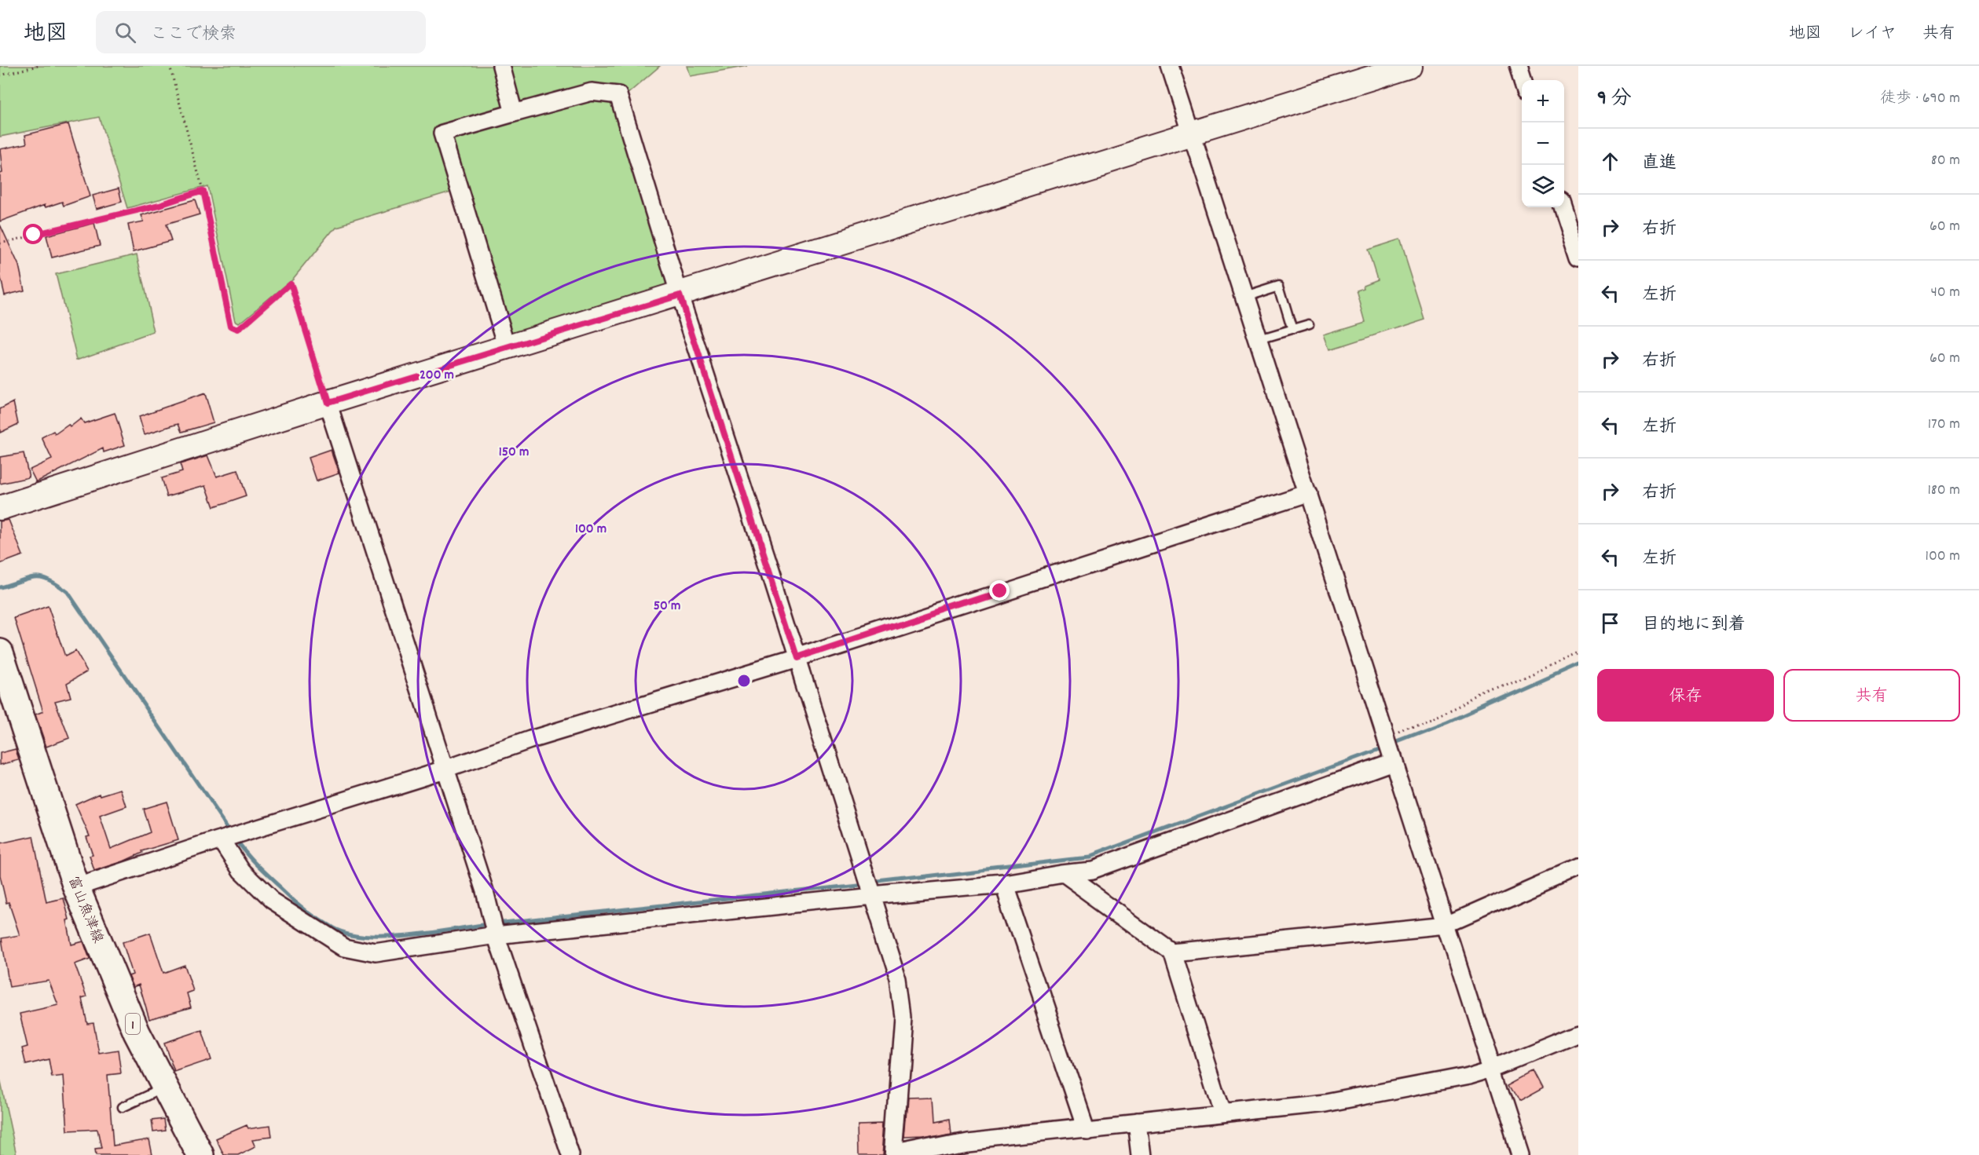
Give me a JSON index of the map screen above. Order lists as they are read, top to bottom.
{
  "streets": {
    "main road": ["富山魚津線", "1"]
  },
  "page": {
    "header": "地図",
    "search": "ここで検索",
    "nav": ["地図", "レイヤ", "共有"],
    "heading": ["9 分", "徒歩 · 690 m"],
    "map_buttons": ["+", "−"],
    "list": [
      ["直進", "80 m"],
      ["右折", "60 m"],
      ["左折", "40 m"],
      ["右折", "60 m"],
      ["左折", "170 m"],
      ["右折", "180 m"],
      ["左折", "100 m"],
      "目的地に到着"
    ],
    "buttons": ["保存", "共有"]
  },
  "rings": [
    "200 m",
    "150 m",
    "100 m",
    "50 m"
  ]
}
